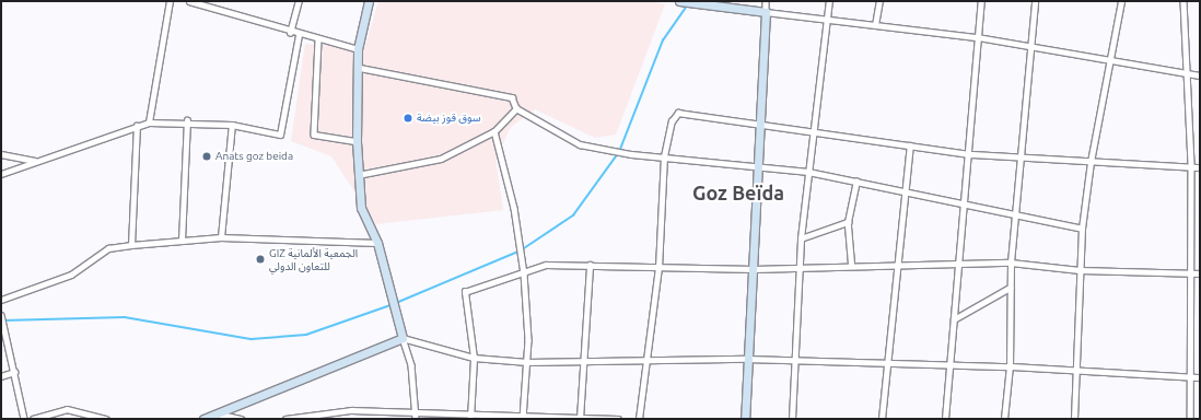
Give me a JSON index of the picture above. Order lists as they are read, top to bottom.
{
  "districts": ["Goz Beïda"],
  "places": ["سوق قوز بيضة", "Anats goz beida", "GIZ الجمعية الألمانية للتعاون الدولي"]
}
